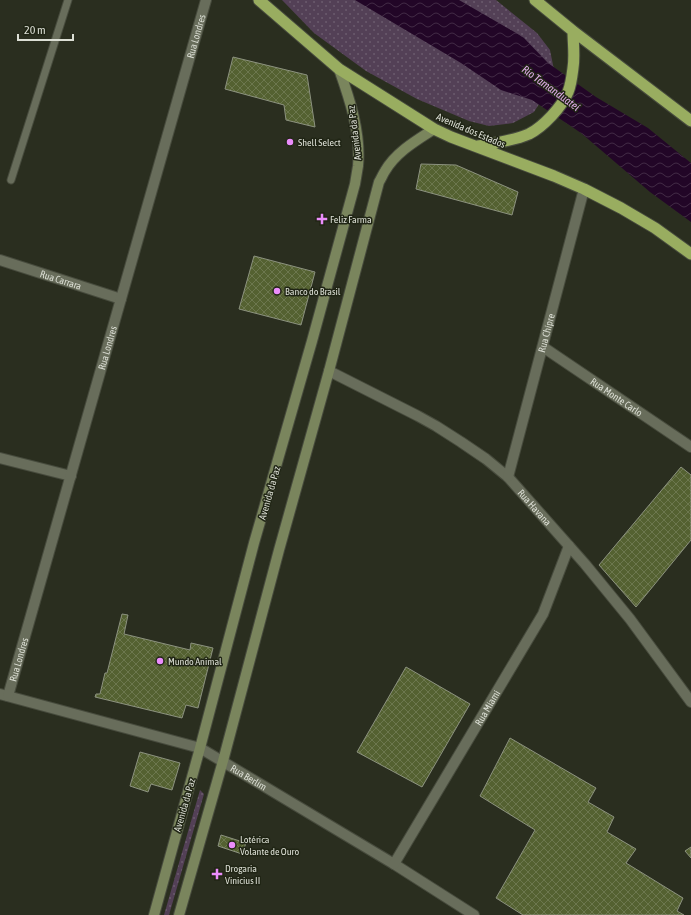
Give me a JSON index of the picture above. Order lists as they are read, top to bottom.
{
  "streets": {
    "highway": ["Avenida dos Estados"],
    "main road": ["Avenida da Paz"],
    "street": [
      "Rua Londres",
      "Rua Carrara",
      "Rua Chipre",
      "Rua Monte Carlo",
      "Rua Havana",
      "Rua Miami",
      "Rua Berlim"
    ]
  },
  "crossings": [
    ["Rua Londres", "Rua Carrara"],
    ["Rua Londres", "Rua Berlim"],
    ["Avenida dos Estados", "Avenida da Paz"],
    ["Avenida dos Estados", "Rua Chipre"],
    ["Avenida da Paz", "Rua Berlim"],
    ["Rua Chipre", "Rua Monte Carlo"],
    ["Rua Chipre", "Rua Havana"],
    ["Rua Havana", "Rua Miami"],
    ["Rua Miami", "Rua Berlim"]
  ],
  "water": ["Rio Tamanduateí"],
  "places": {
    "other": [
      "Shell Select",
      "Banco do Brasil",
      "Mundo Animal",
      "Lotérica Volante de Ouro"
    ],
    "health": ["Feliz Farma", "Drogaria Vinicius II"]
  },
  "scale_bar": "20 m"
}
